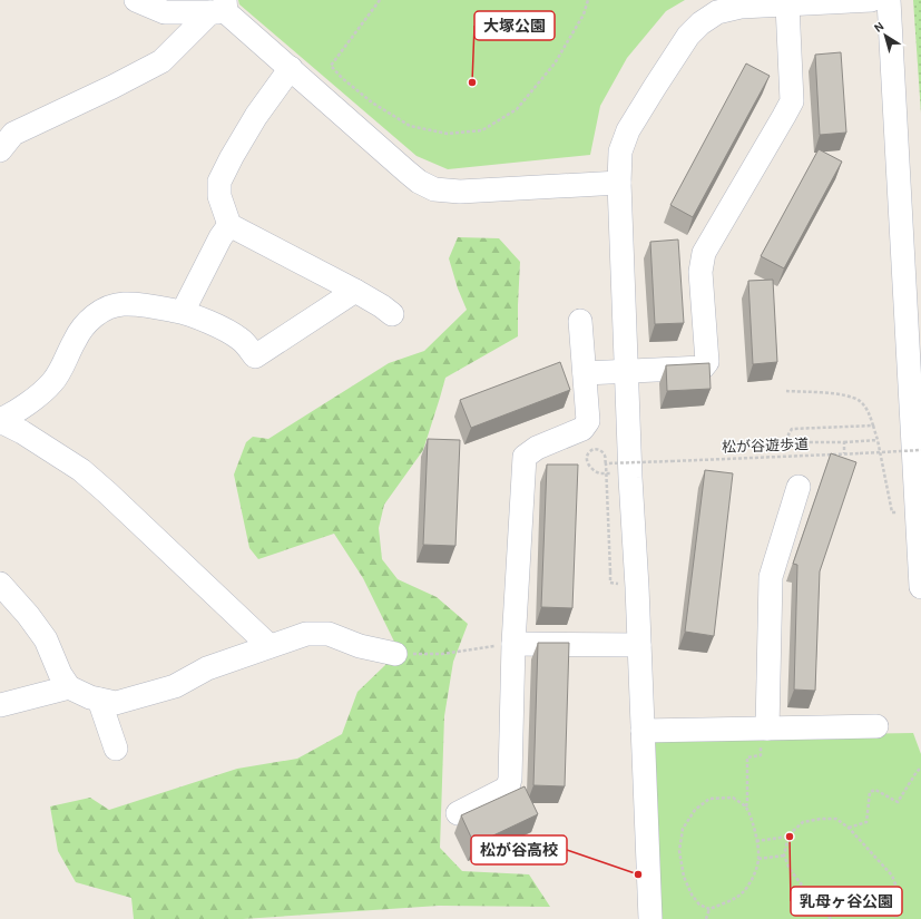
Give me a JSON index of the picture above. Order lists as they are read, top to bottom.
{
  "streets": {
    "path": ["松が谷遊歩道"]
  },
  "places": ["大塚公園", "乳母ヶ谷公園", "松が谷高校"],
  "north": "top left"
}
